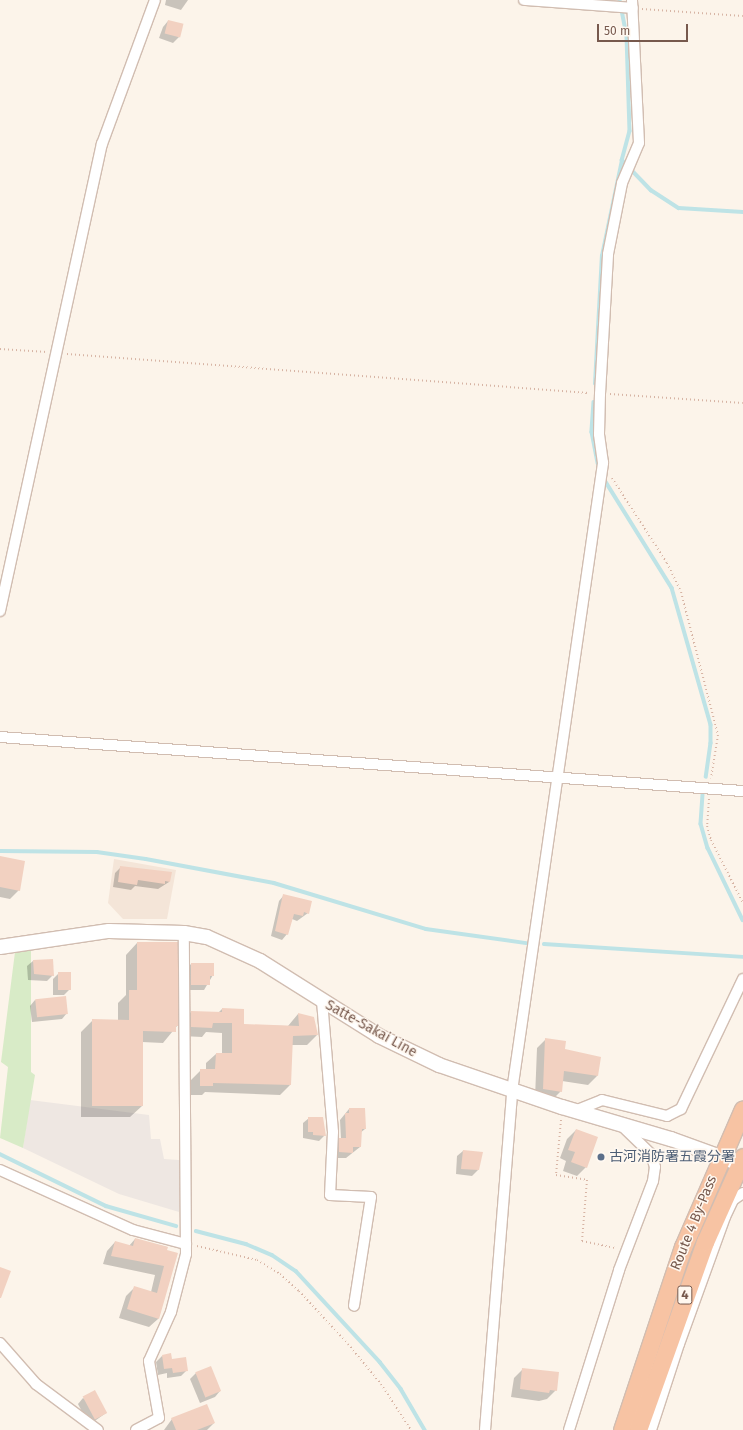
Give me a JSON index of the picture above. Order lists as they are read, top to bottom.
{
  "streets": {
    "highway": ["Route 4 By-Pass", "4"],
    "main road": ["Satte-Sakai Line"]
  },
  "crossings": [
    ["Satte-Sakai Line", "Route 4 By-Pass"]
  ],
  "places": ["古河消防署五霞分署"],
  "scale_bar": "50 m"
}
